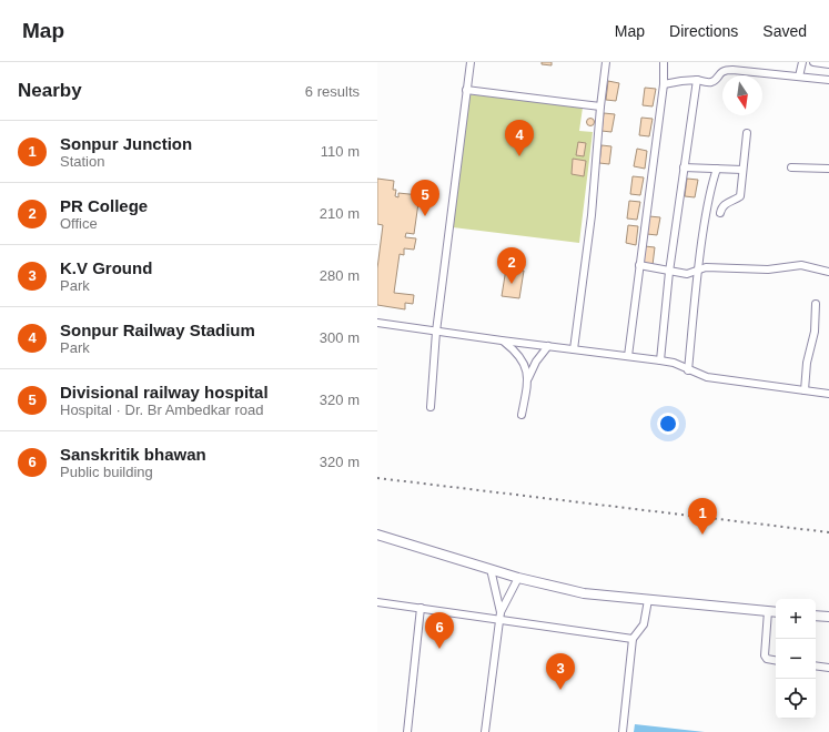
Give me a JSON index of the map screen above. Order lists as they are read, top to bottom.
{
  "north": "bottom",
  "page": {
    "header": "Map",
    "nav": ["Map", "Directions", "Saved"],
    "heading": ["Nearby", "6 results"],
    "list": [
      {
        "mark": "1",
        "name": "Sonpur Junction",
        "note": "Station",
        "value": "110 m"
      },
      {
        "mark": "2",
        "name": "PR College",
        "note": "Office",
        "value": "210 m"
      },
      {
        "mark": "3",
        "name": "K.V Ground",
        "note": "Park",
        "value": "280 m"
      },
      {
        "mark": "4",
        "name": "Sonpur Railway Stadium",
        "note": "Park",
        "value": "300 m"
      },
      {
        "mark": "5",
        "name": "Divisional railway hospital",
        "note": "Hospital · Dr. Br Ambedkar road",
        "value": "320 m"
      },
      {
        "mark": "6",
        "name": "Sanskritik bhawan",
        "note": "Public building",
        "value": "320 m"
      }
    ],
    "pins": [
      "4",
      "5",
      "2",
      "1",
      "6",
      "3"
    ],
    "map_buttons": ["+", "−"]
  }
}
